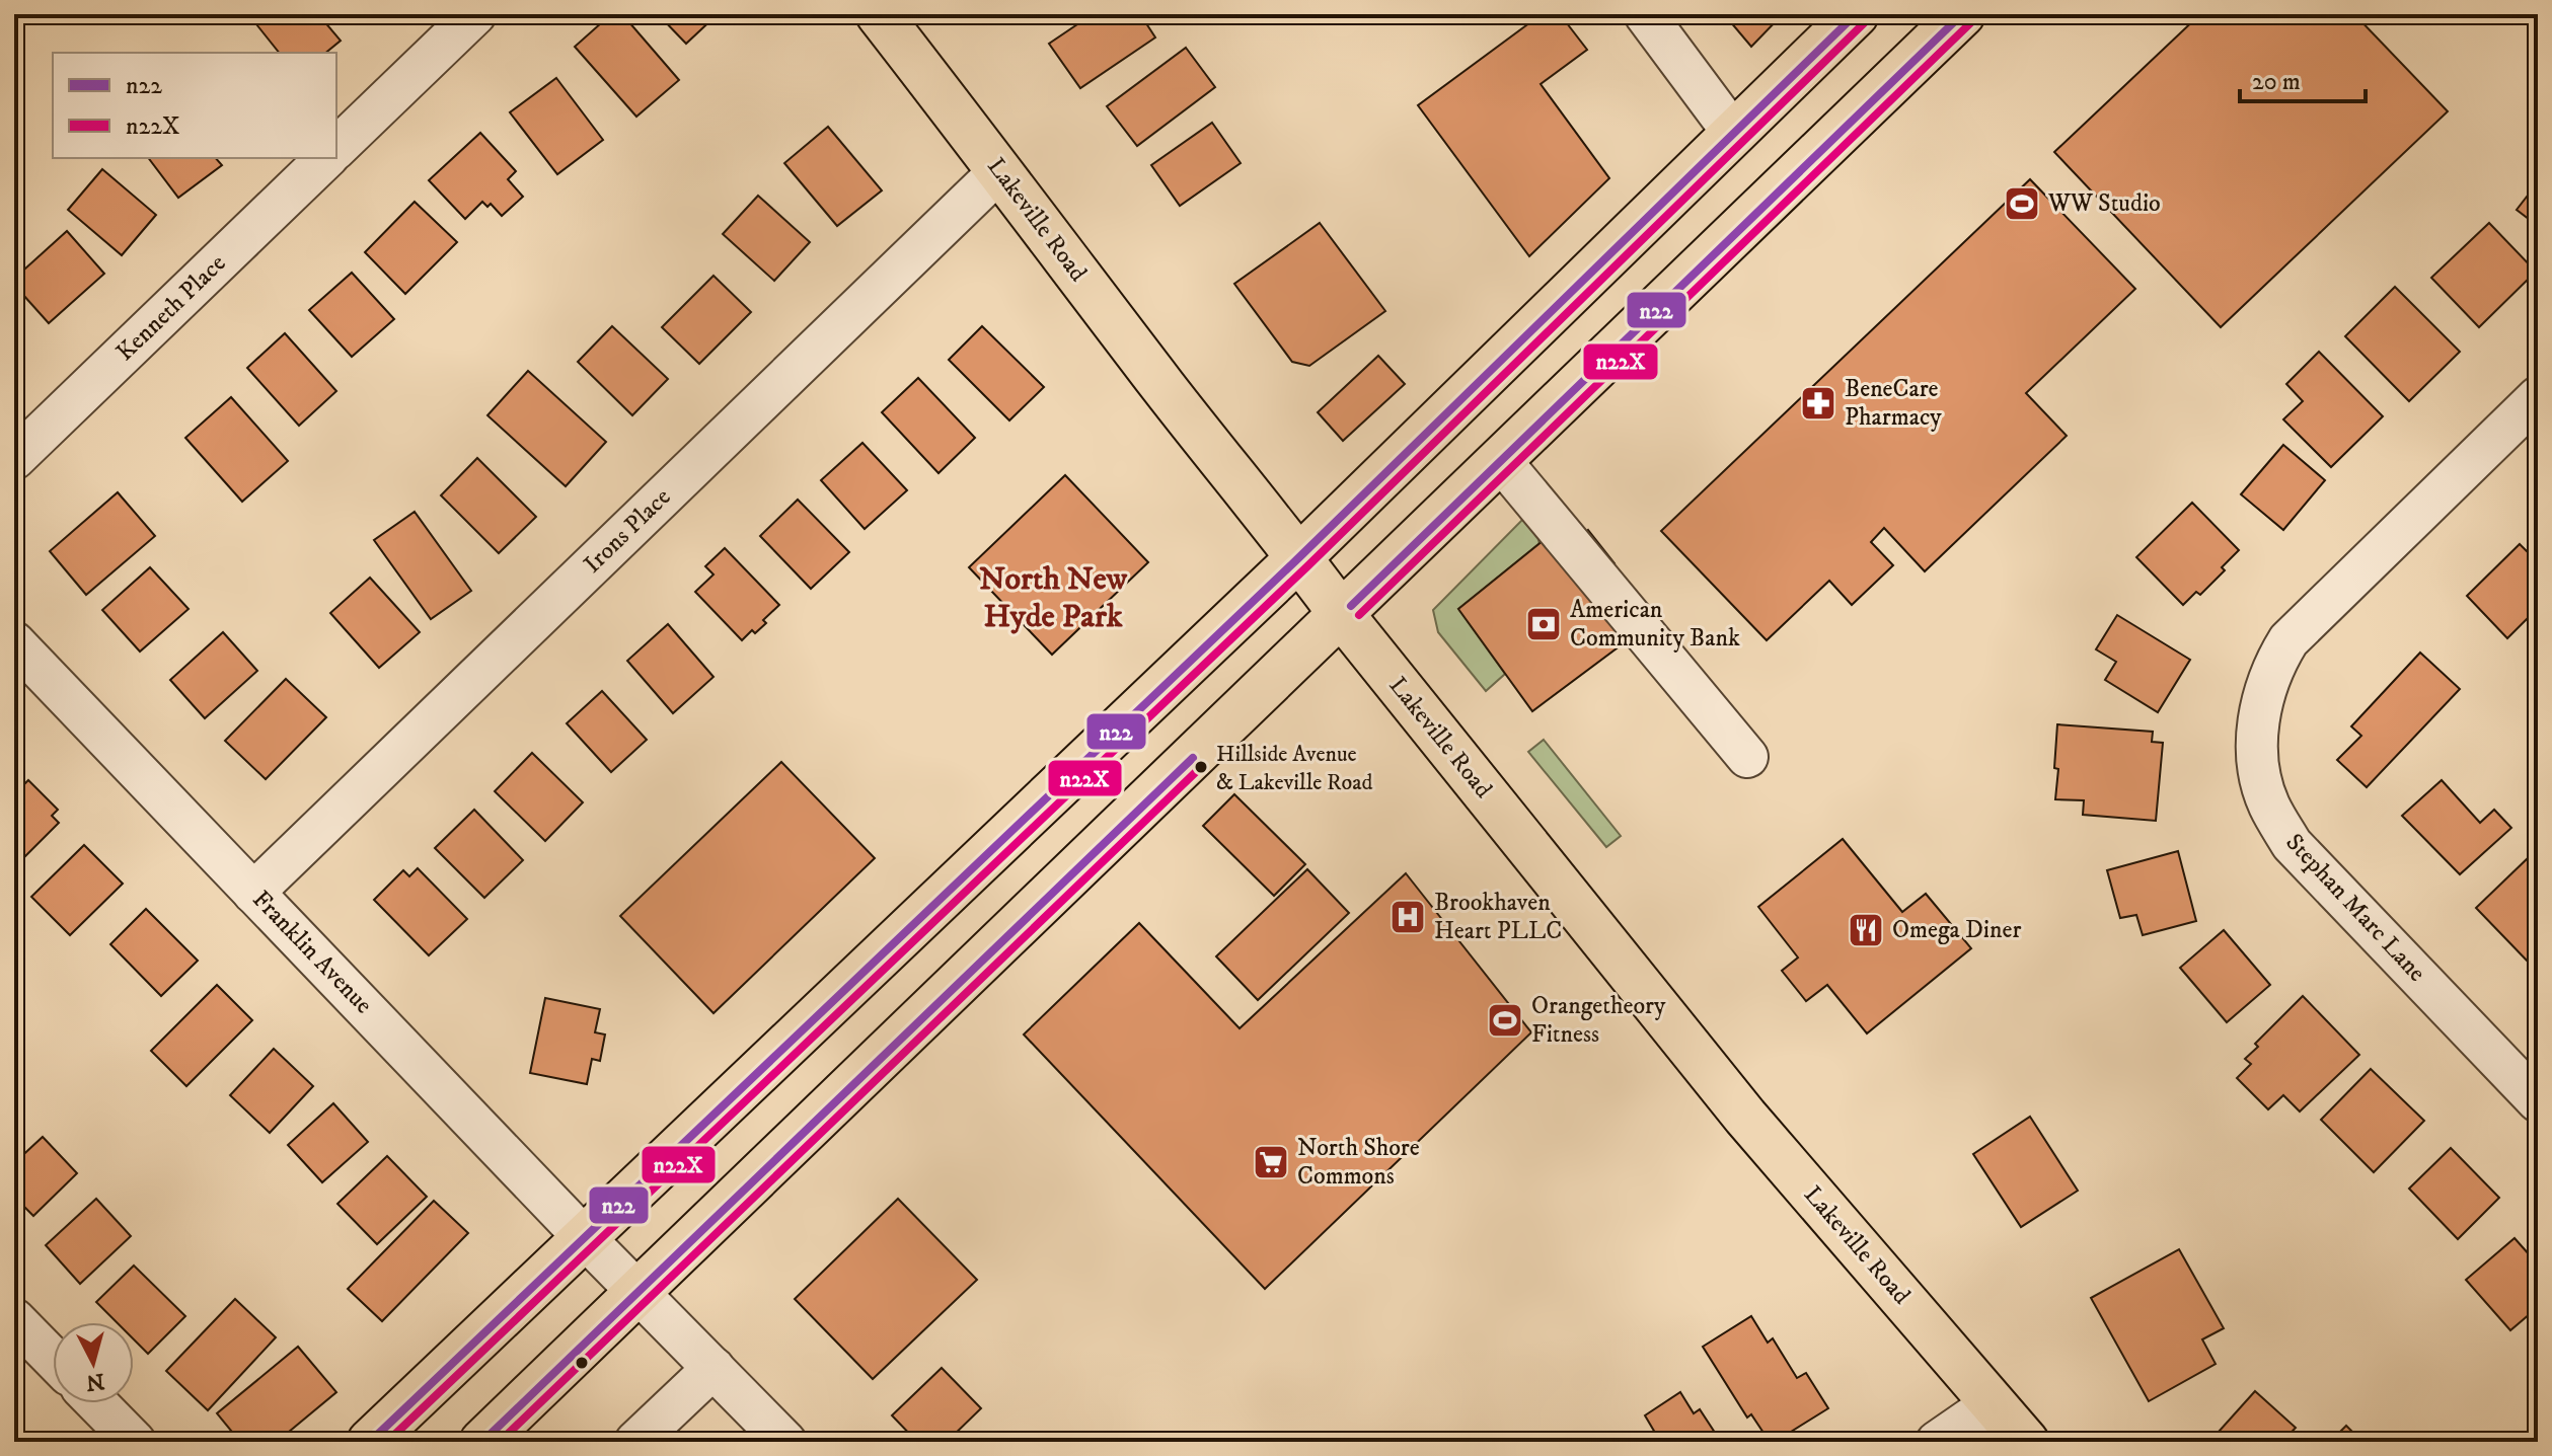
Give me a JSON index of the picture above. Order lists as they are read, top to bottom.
{
  "streets": {
    "main road": ["Lakeville Road"],
    "street": [
      "Kenneth Place",
      "Irons Place",
      "Stephan Marc Lane",
      "Franklin Avenue"
    ]
  },
  "crossings": [
    ["Lakeville Road", "Irons Place"],
    ["Irons Place", "Franklin Avenue"]
  ],
  "districts": ["North New Hyde Park"],
  "places": {
    "sports": ["WW Studio", "Orangetheory Fitness"],
    "pharmacy": ["BeneCare Pharmacy"],
    "bank": ["American Community Bank"],
    "other": ["Hillside Avenue & Lakeville Road"],
    "hospital": ["Brookhaven Heart PLLC"],
    "restaurant": ["Omega Diner"],
    "supermarket": ["North Shore Commons"]
  },
  "lines": ["transit line n22", "transit line n22X"],
  "legend": ["n22", "n22X"],
  "scale_bar": "20 m",
  "north": "bottom"
}
